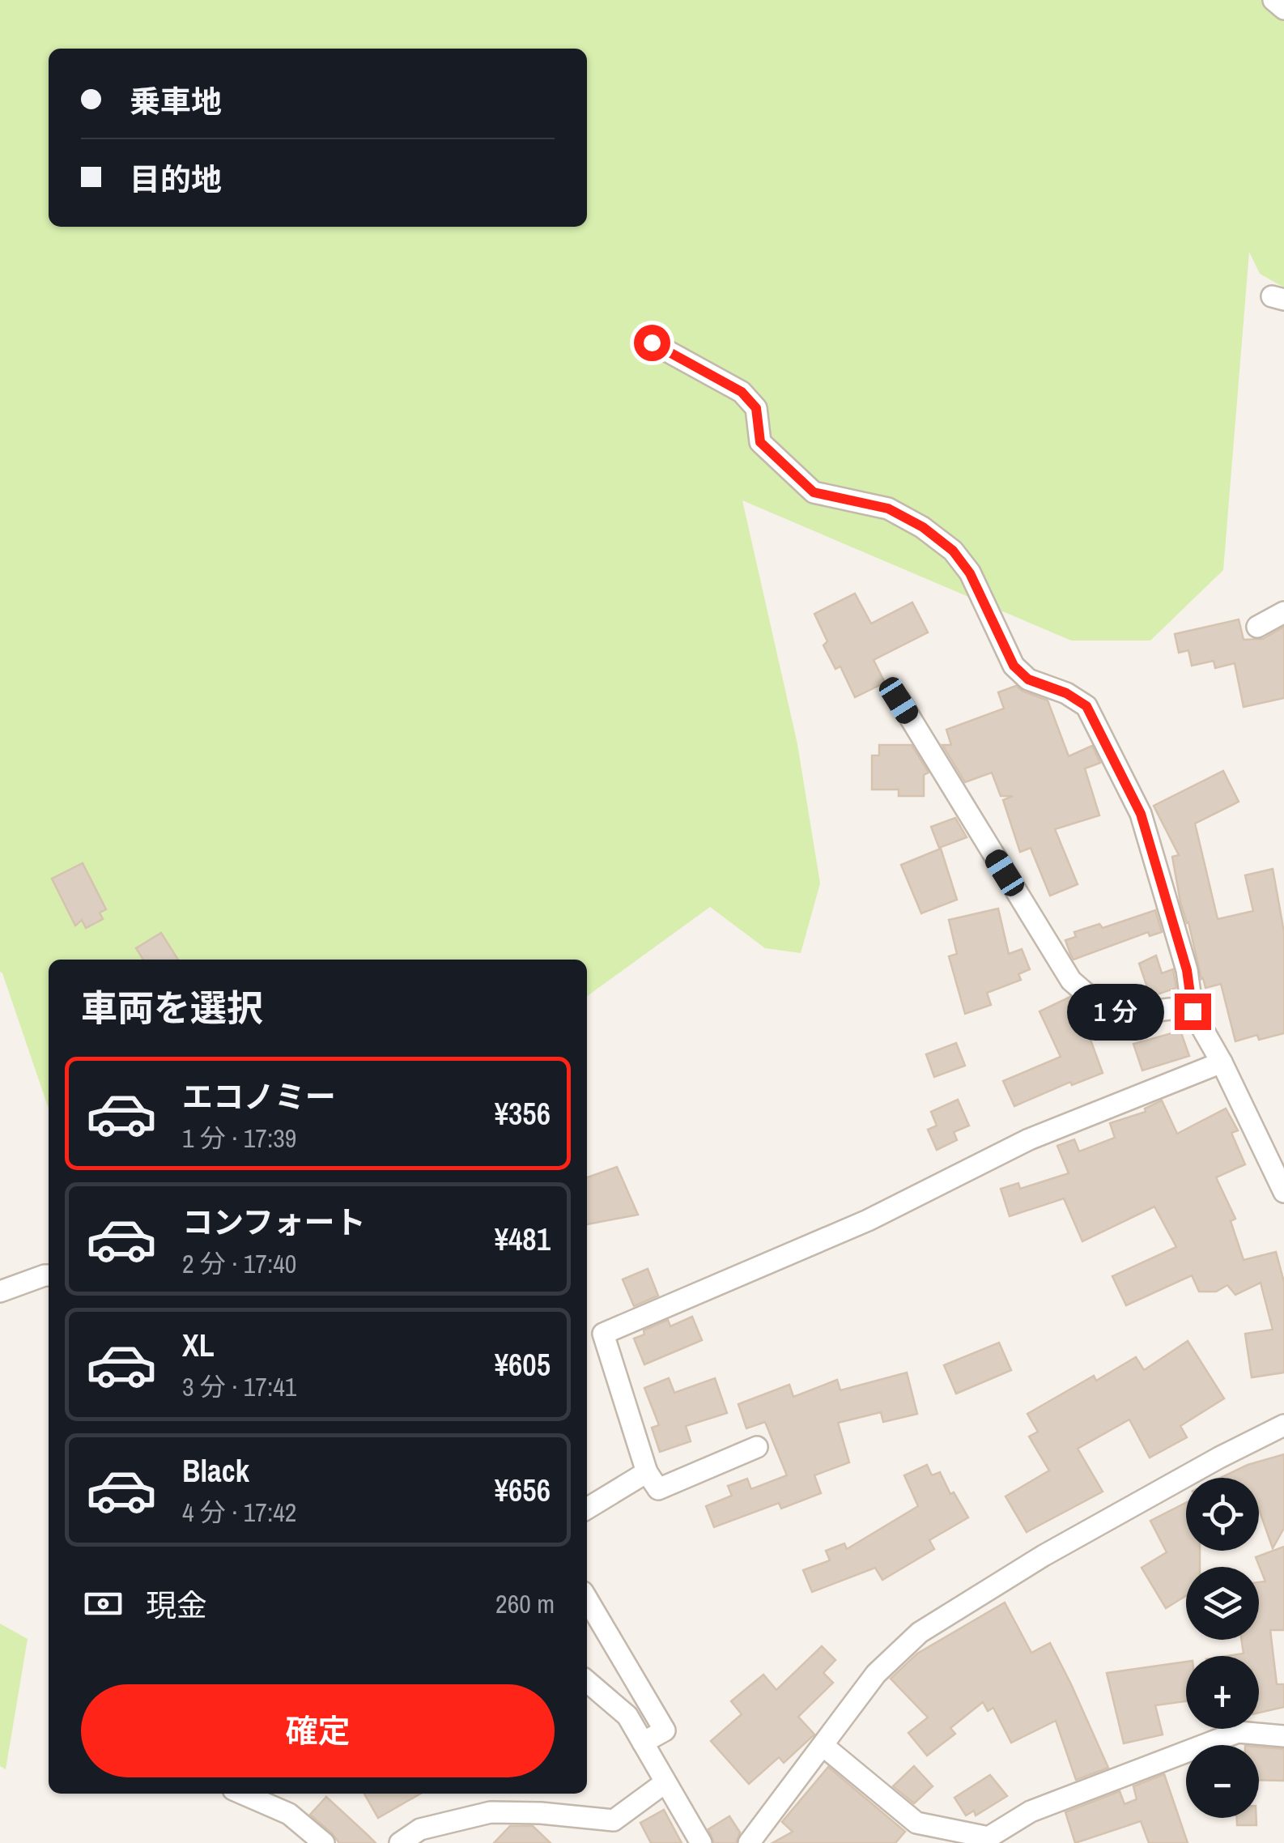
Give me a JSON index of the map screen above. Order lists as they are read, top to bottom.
{
  "page": {
    "banner": ["乗車地", "目的地"],
    "heading": "車両を選択",
    "bubble": "1 分",
    "list": [
      {
        "name": "エコノミー",
        "note": "1 分 · 17:39",
        "value": "¥356"
      },
      {
        "name": "コンフォート",
        "note": "2 分 · 17:40",
        "value": "¥481"
      },
      {
        "name": "XL",
        "note": "3 分 · 17:41",
        "value": "¥605"
      },
      {
        "name": "Black",
        "note": "4 分 · 17:42",
        "value": "¥656"
      }
    ],
    "map_buttons": ["+", "−"],
    "pay": ["現金", "260 m"],
    "buttons": "確定"
  }
}
